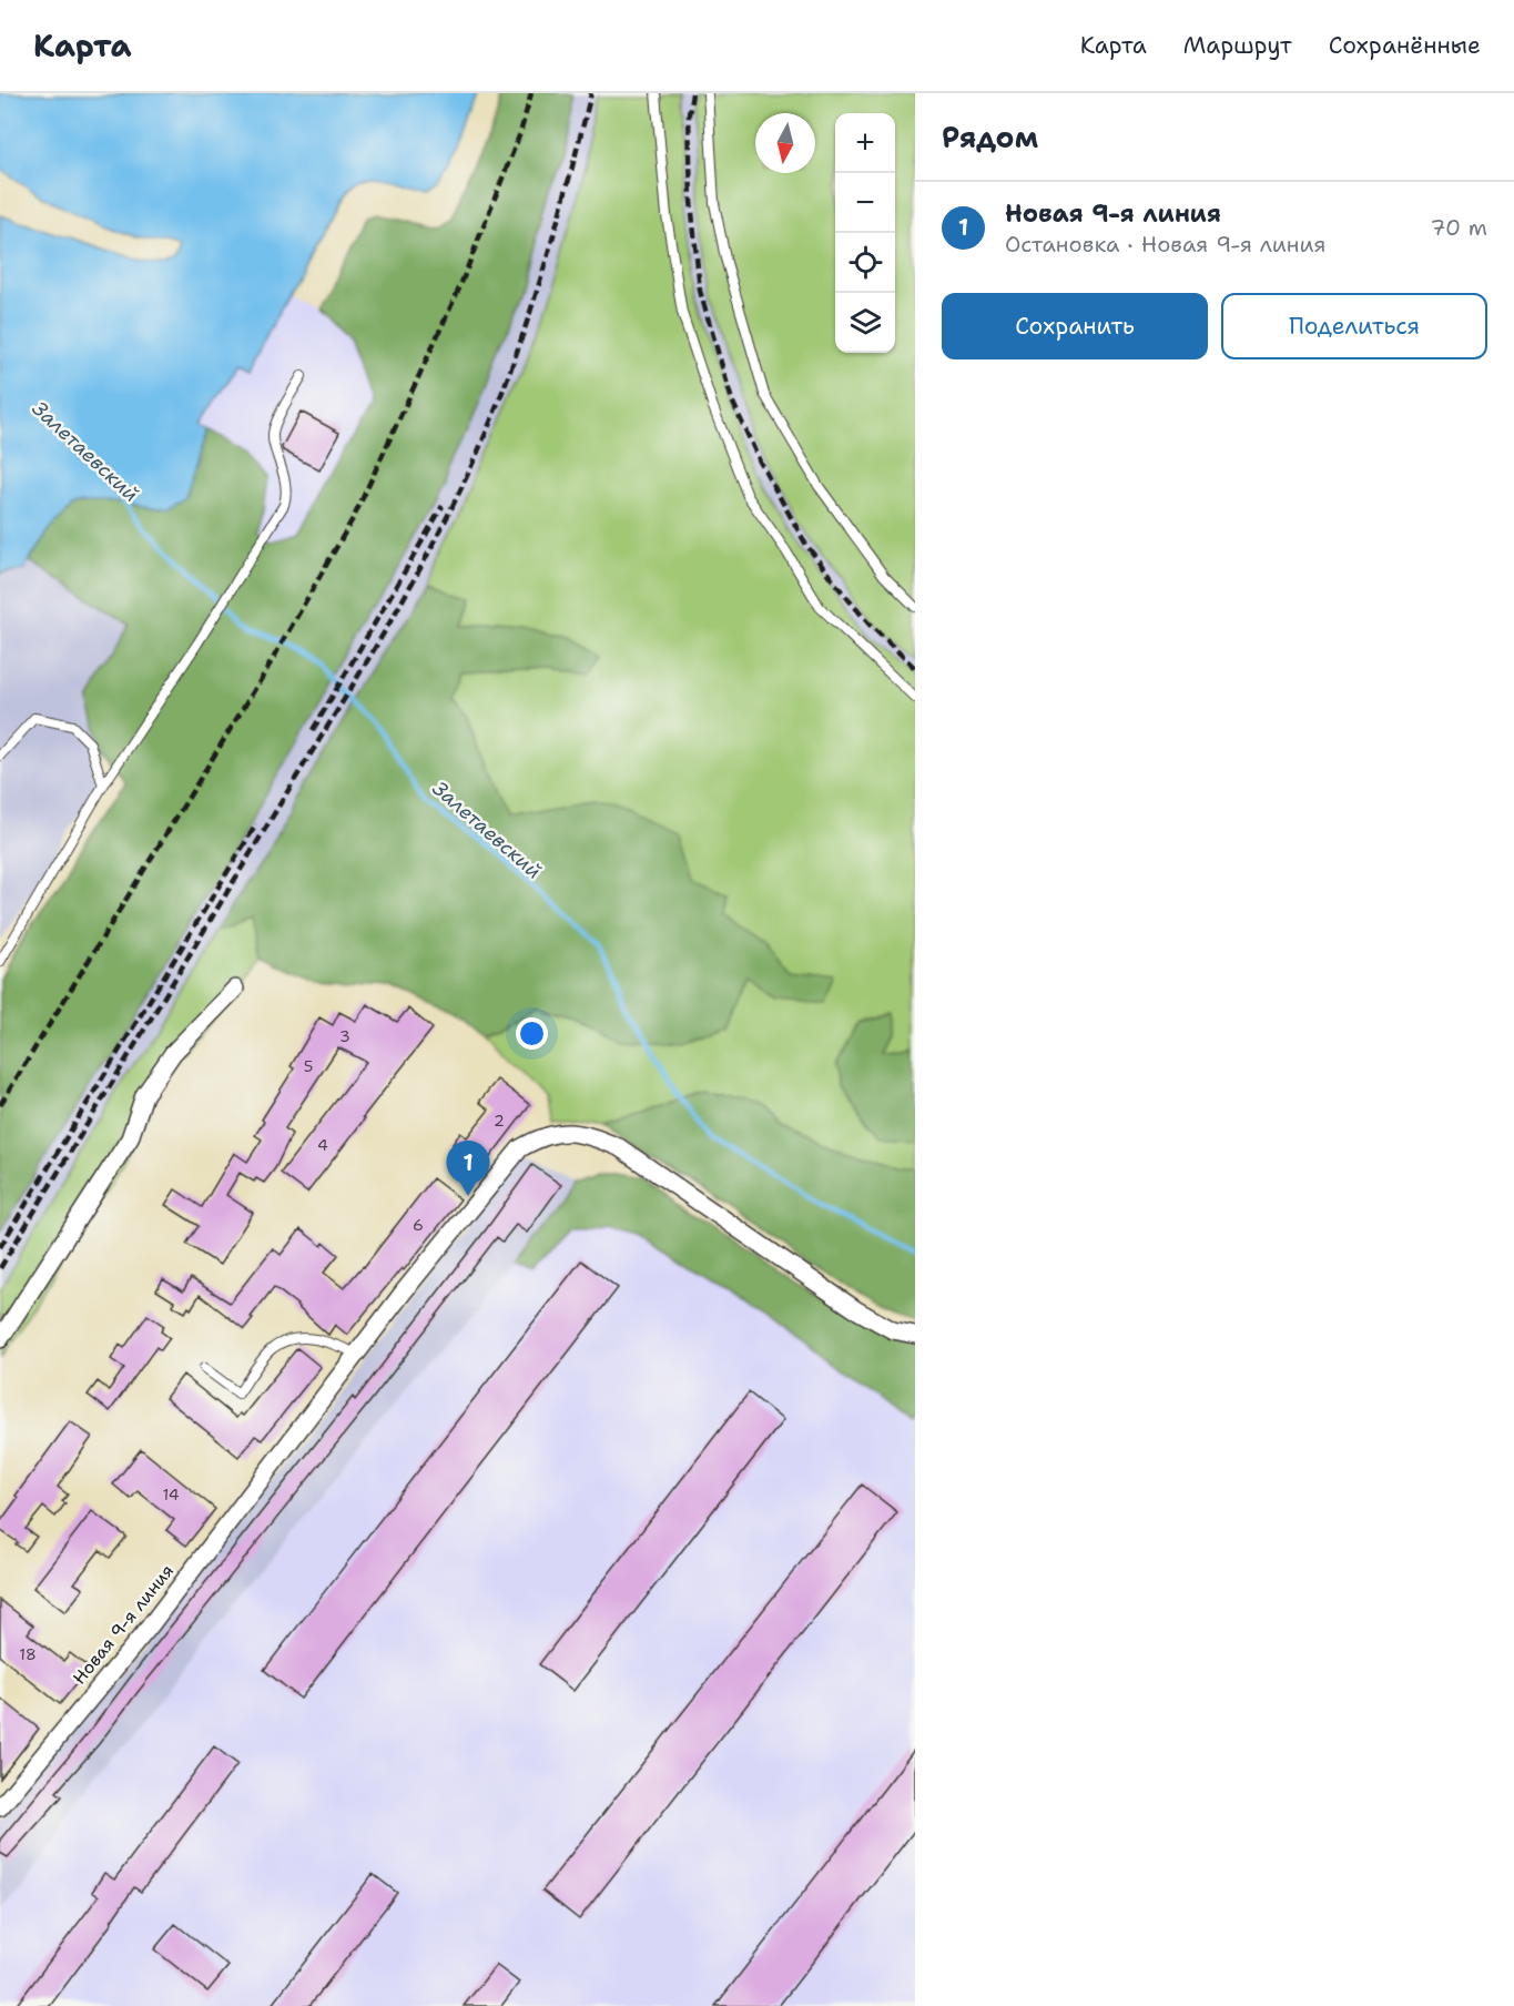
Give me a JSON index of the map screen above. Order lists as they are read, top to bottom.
{
  "streets": {
    "street": ["Новая 9-я линия"]
  },
  "water": ["Залетаевский"],
  "house_numbers": [
    "3",
    "5",
    "2",
    "4",
    "6",
    "14",
    "18"
  ],
  "north": "bottom",
  "page": {
    "header": "Карта",
    "nav": ["Карта", "Маршрут", "Сохранённые"],
    "heading": "Рядом",
    "map_buttons": ["+", "−"],
    "list": [
      {
        "mark": "1",
        "name": "Новая 9-я линия",
        "note": "Остановка · Новая 9-я линия",
        "value": "70 m"
      }
    ],
    "buttons": ["Сохранить", "Поделиться"],
    "pins": "1"
  }
}
